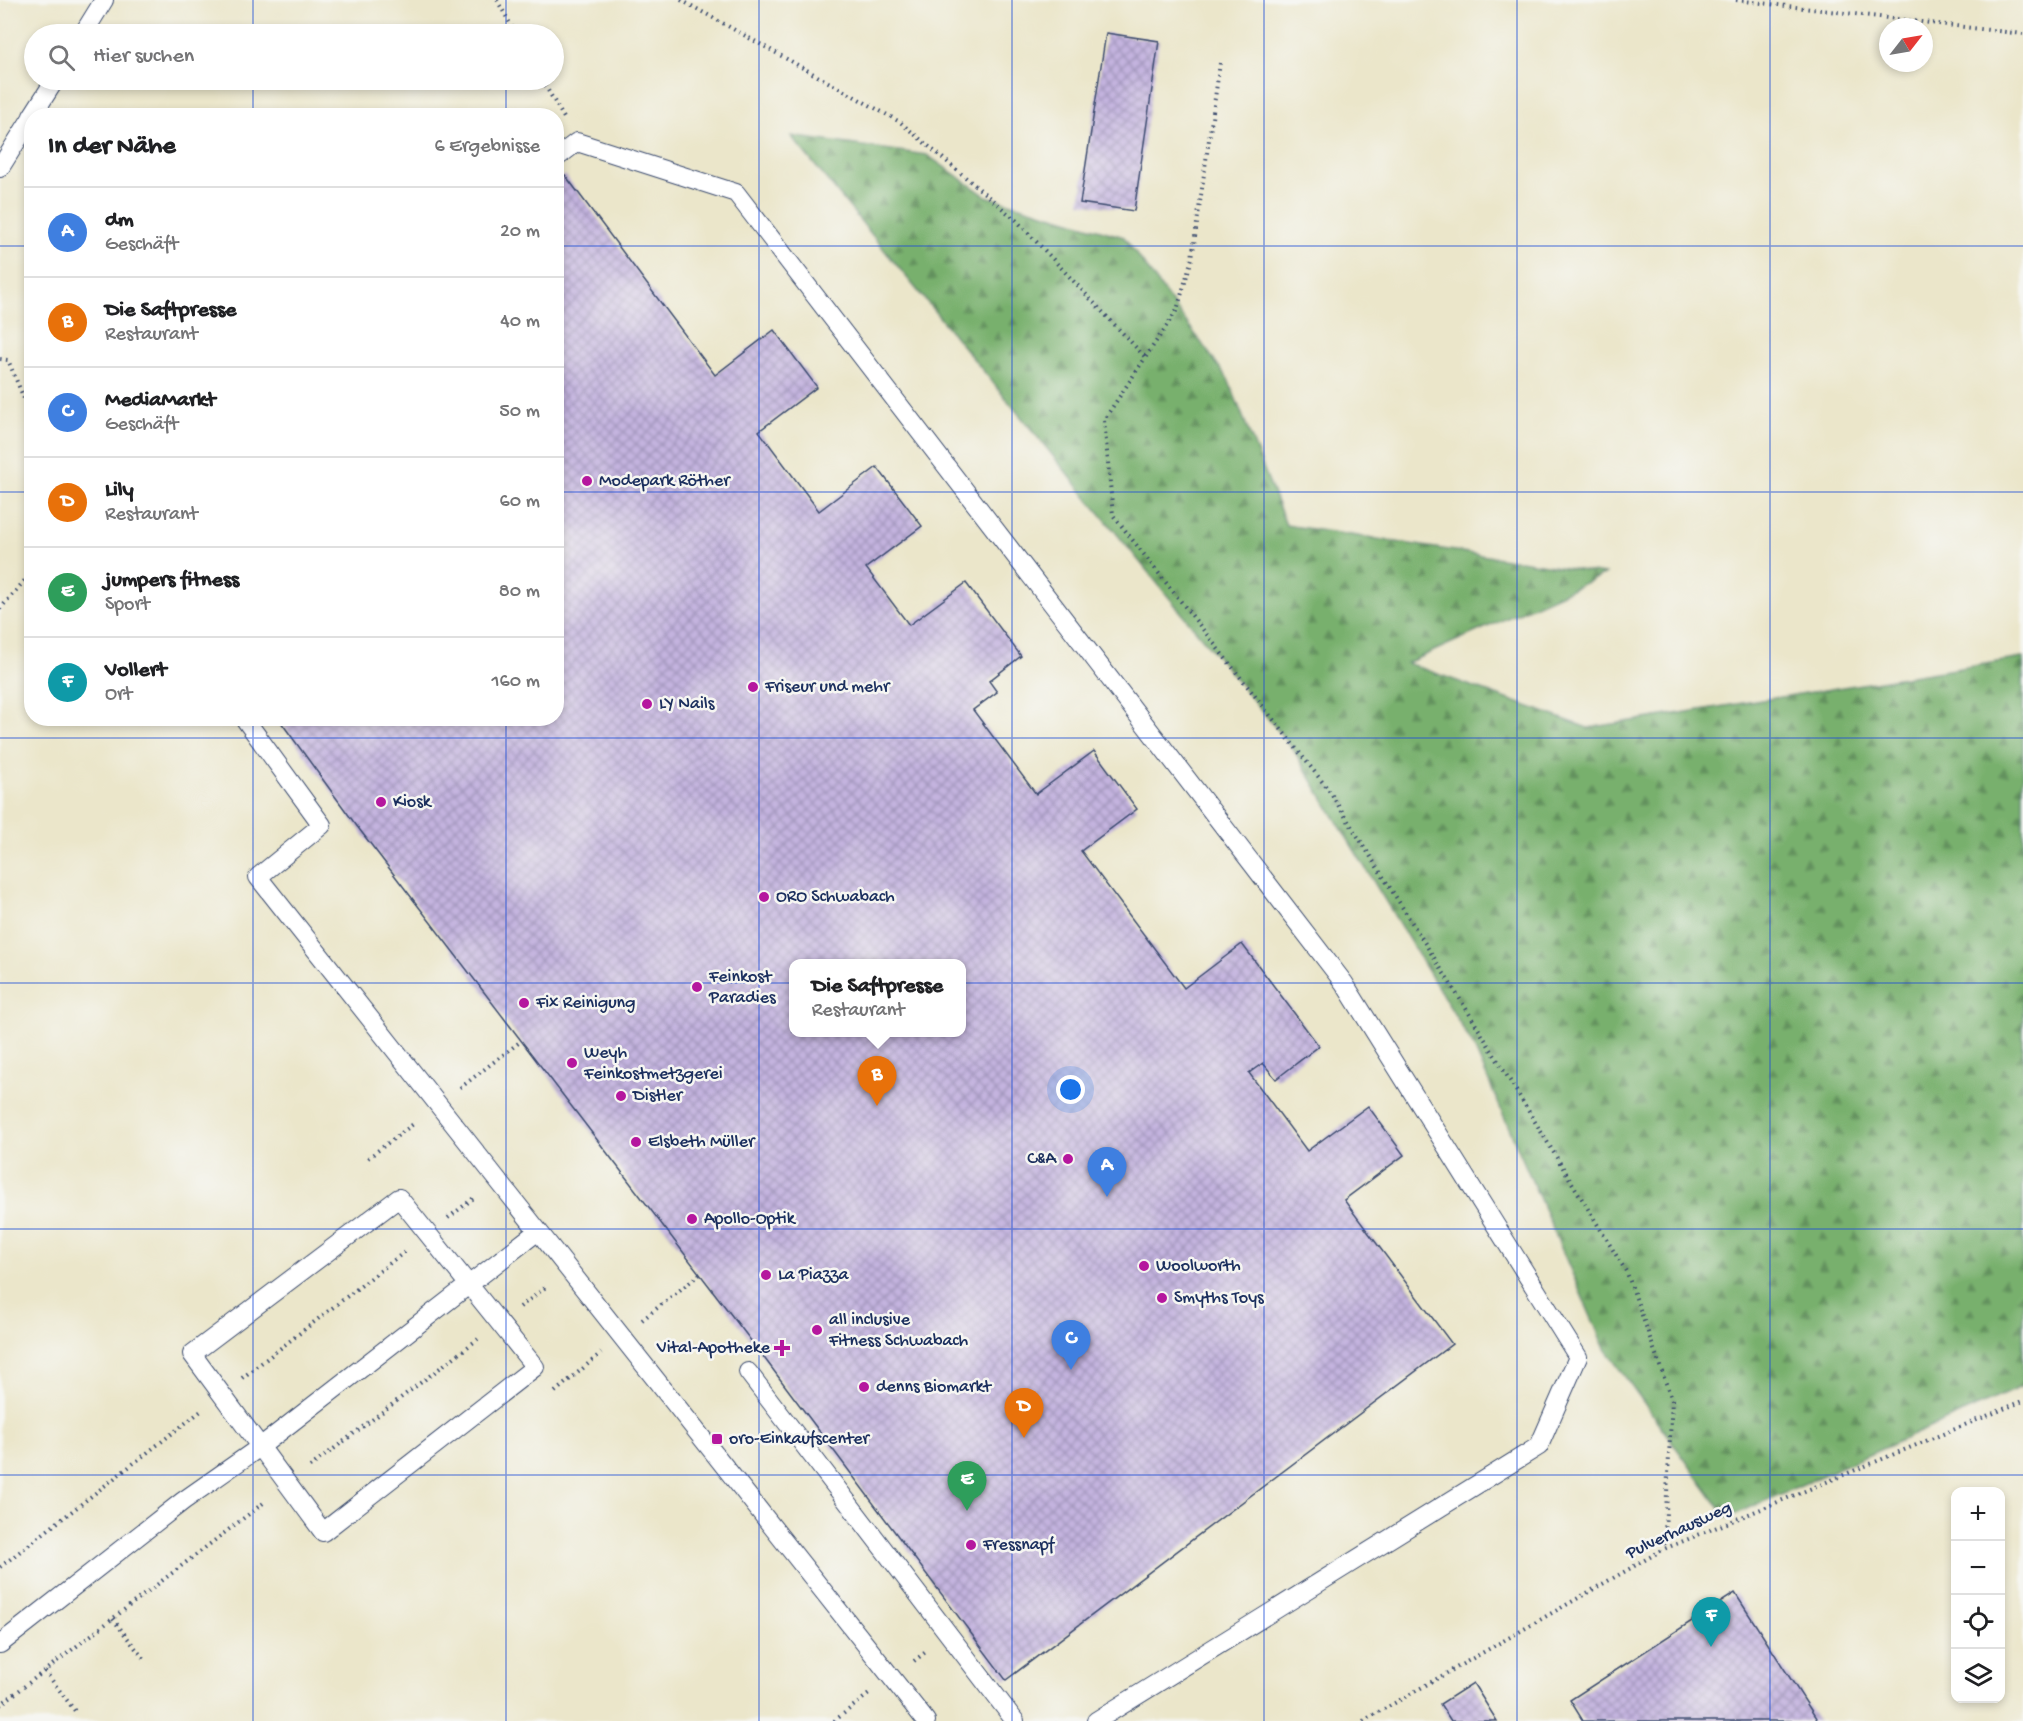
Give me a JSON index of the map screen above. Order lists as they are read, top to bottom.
{
  "streets": {
    "path": ["Pulverhausweg"]
  },
  "places": {
    "other": [
      "Modepark Röther",
      "Friseur und mehr",
      "LY Nails",
      "Kiosk",
      "ORO Schwabach",
      "Feinkost Paradies",
      "Fix Reinigung",
      "Weyh Feinkostmetzgerei",
      "Distler",
      "Elsbeth Müller",
      "C&A",
      "Apollo-Optik",
      "Woolworth",
      "La Piazza",
      "Smyths Toys",
      "all inclusive Fitness Schwabach",
      "denns Biomarkt",
      "Fressnapf"
    ],
    "health": ["Vital-Apotheke"],
    "transit": ["oro-Einkaufscenter"]
  },
  "north": "top right",
  "page": {
    "search": "Hier suchen",
    "heading": ["In der Nähe", "6 Ergebnisse"],
    "list": [
      {
        "mark": "A",
        "name": "dm",
        "note": "Geschäft",
        "value": "20 m"
      },
      {
        "mark": "B",
        "name": "Die Saftpresse",
        "note": "Restaurant",
        "value": "40 m"
      },
      {
        "mark": "C",
        "name": "MediaMarkt",
        "note": "Geschäft",
        "value": "50 m"
      },
      {
        "mark": "D",
        "name": "Lily",
        "note": "Restaurant",
        "value": "60 m"
      },
      {
        "mark": "E",
        "name": "jumpers fitness",
        "note": "Sport",
        "value": "80 m"
      },
      {
        "mark": "F",
        "name": "Vollert",
        "note": "Ort",
        "value": "160 m"
      }
    ],
    "popup": ["Die Saftpresse", "Restaurant"],
    "pins": [
      "B",
      "A",
      "C",
      "D",
      "E",
      "F"
    ],
    "map_buttons": ["+", "−"]
  }
}
